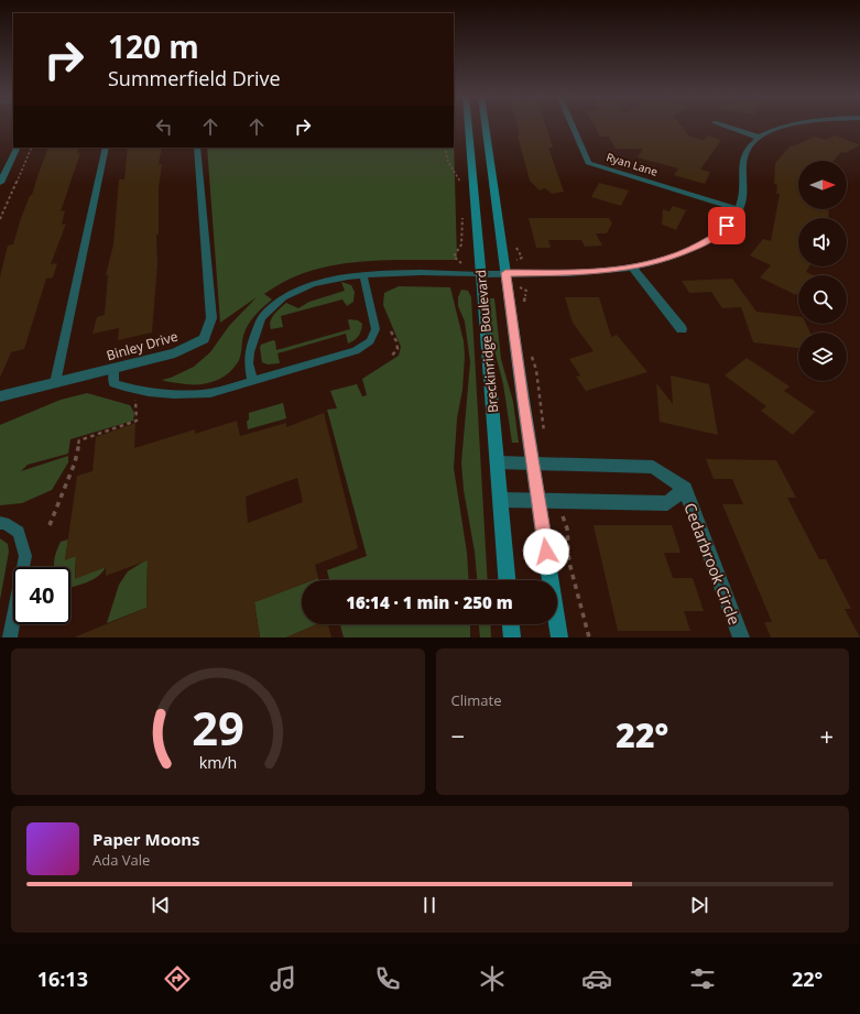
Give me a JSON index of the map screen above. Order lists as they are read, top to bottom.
{
  "streets": {
    "street": [
      "Ryan Lane",
      "Breckinridge Boulevard",
      "Binley Drive",
      "Cedarbrook Circle"
    ]
  },
  "crossings": [
    ["Breckinridge Boulevard", "Cedarbrook Circle"]
  ],
  "north": "right",
  "page": {
    "turn": ["120 m", "Summerfield Drive"],
    "limit": "40",
    "trip": "16:14 · 1 min · 250 m",
    "tile": "Climate",
    "heat": ["−", "22°", "+"],
    "song": ["Paper Moons", "Ada Vale"],
    "tabs": ["16:13", "22°"],
    "gauge": ["29", "km/h"]
  }
}
